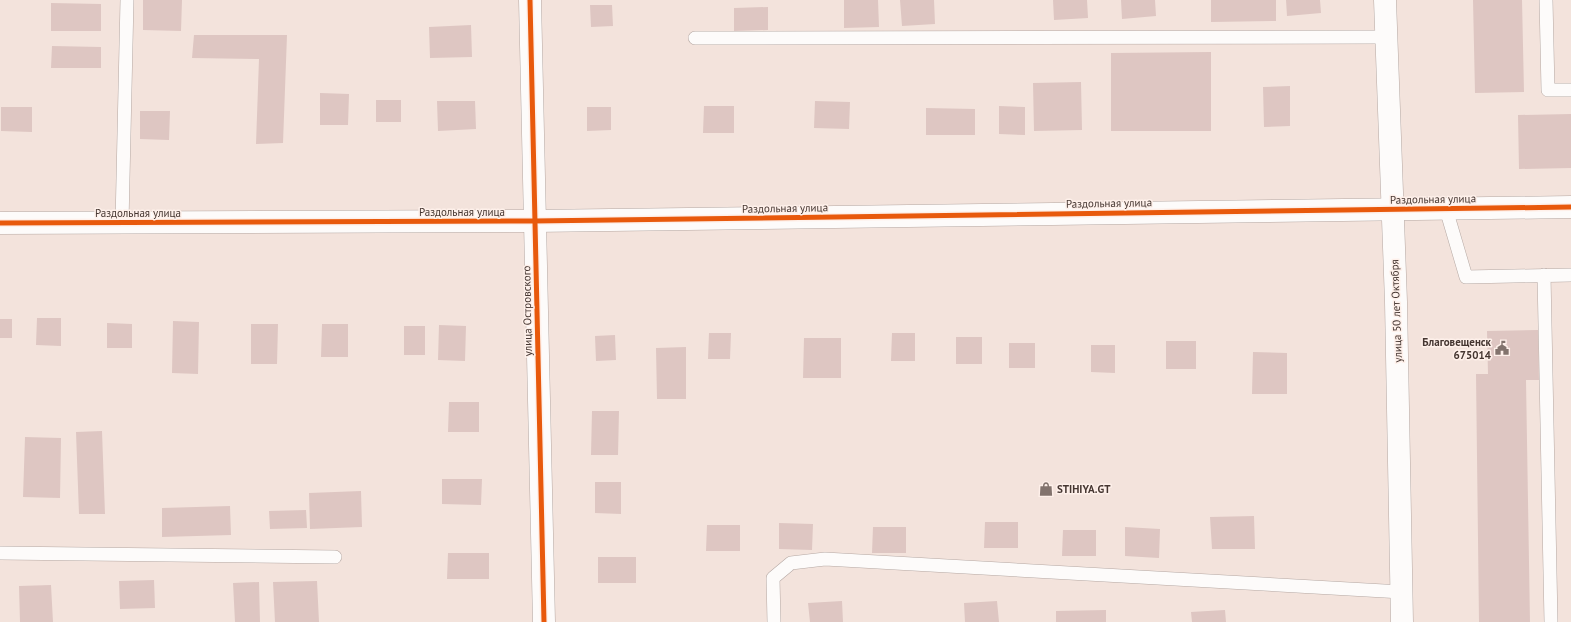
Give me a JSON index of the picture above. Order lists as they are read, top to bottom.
{
  "streets": {
    "street": ["Раздольная улица", "улица Островского", "улица 50 лет Октября"]
  },
  "crossings": [
    ["Раздольная улица", "улица Островского"],
    ["Раздольная улица", "улица 50 лет Октября"]
  ],
  "places": {
    "public building": ["Благовещенск 675014"],
    "shop": ["STIHIYA.GT"]
  }
}
